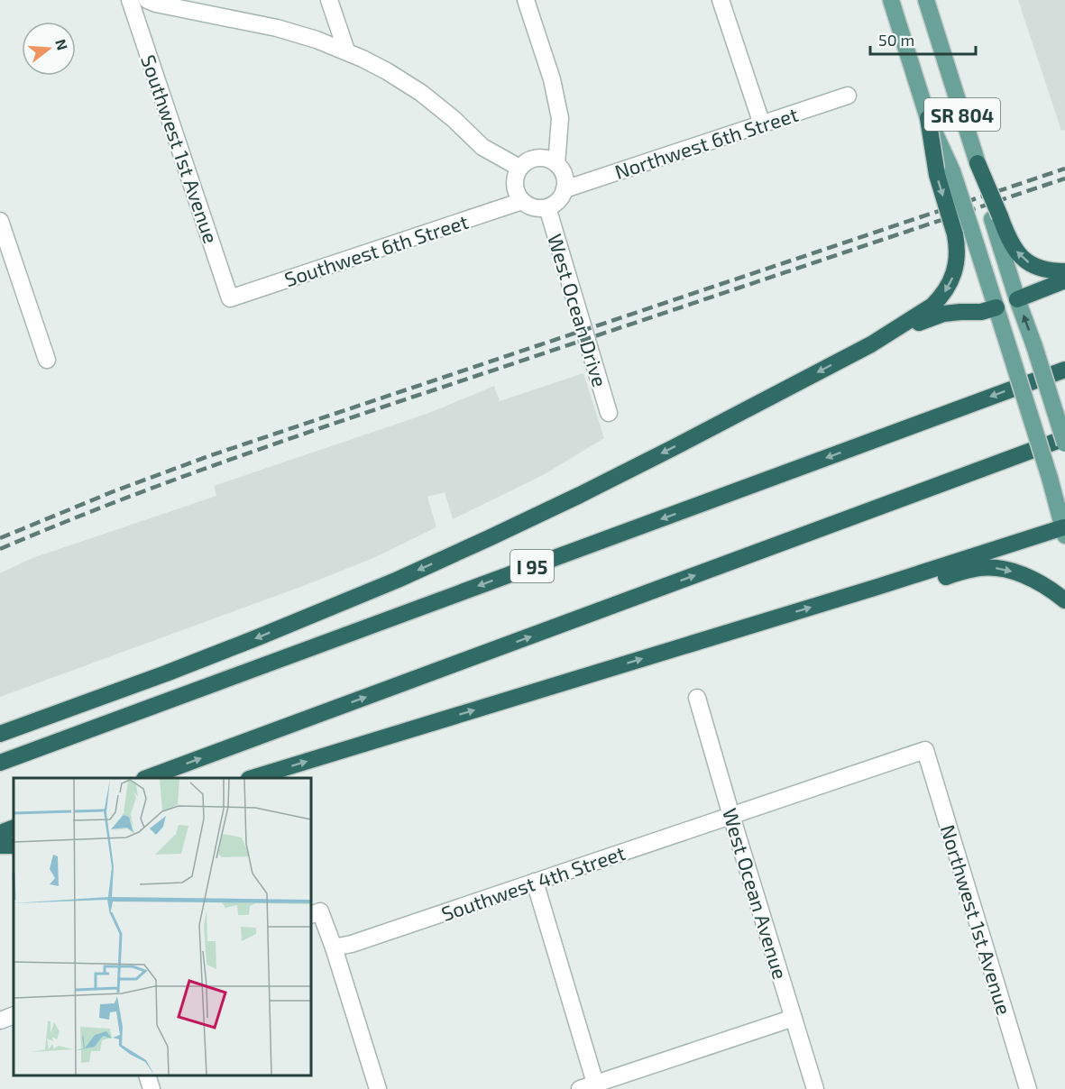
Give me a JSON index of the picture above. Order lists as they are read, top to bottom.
{
  "streets": {
    "highway": ["I 95"],
    "main road": ["SR 804"],
    "street": [
      "Northwest 6th Street",
      "Southwest 1st Avenue",
      "Southwest 6th Street",
      "West Ocean Drive",
      "Southwest 4th Street",
      "West Ocean Avenue",
      "Northwest 1st Avenue"
    ]
  },
  "crossings": [
    ["Northwest 6th Street", "Southwest 6th Street"],
    ["Northwest 6th Street", "West Ocean Drive"],
    ["Southwest 1st Avenue", "Southwest 6th Street"],
    ["Southwest 6th Street", "West Ocean Drive"],
    ["Southwest 4th Street", "West Ocean Avenue"],
    ["Southwest 4th Street", "Northwest 1st Avenue"]
  ],
  "scale_bar": "50 m",
  "north": "right"
}
